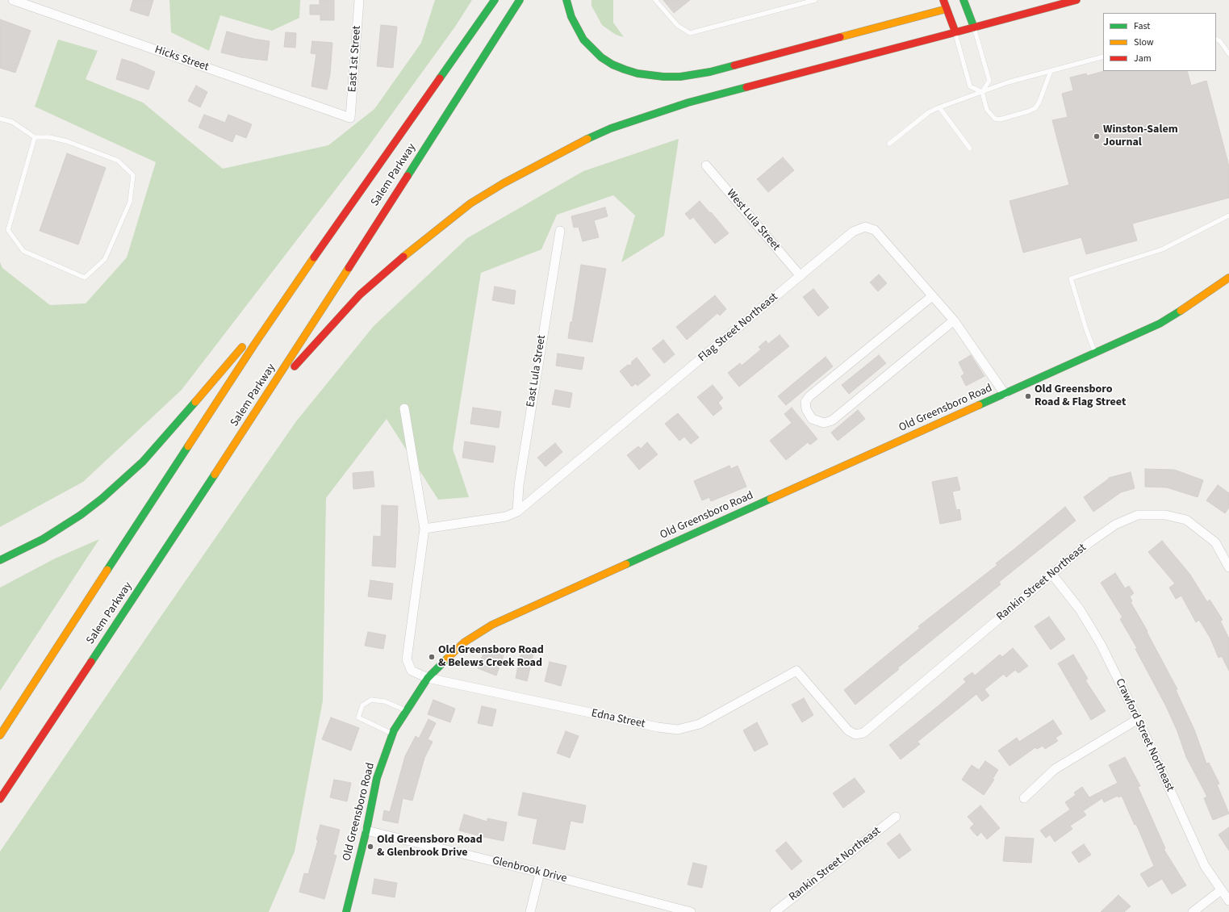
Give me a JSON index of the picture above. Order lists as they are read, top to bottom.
{
  "streets": {
    "main road": ["Salem Parkway", "Old Greensboro Road"],
    "street": [
      "Hicks Street",
      "East 1st Street",
      "West Lula Street",
      "Flag Street Northeast",
      "East Lula Street",
      "Rankin Street Northeast",
      "Edna Street",
      "Crawford Street Northeast",
      "Glenbrook Drive"
    ]
  },
  "crossings": [
    ["Hicks Street", "East 1st Street"],
    ["West Lula Street", "Flag Street Northeast"],
    ["Flag Street Northeast", "East Lula Street"],
    ["Flag Street Northeast", "Old Greensboro Road"],
    ["Flag Street Northeast", "Edna Street"],
    ["Old Greensboro Road", "Edna Street"],
    ["Old Greensboro Road", "Glenbrook Drive"],
    ["Rankin Street Northeast", "Edna Street"],
    ["Rankin Street Northeast", "Crawford Street Northeast"]
  ],
  "places": [
    "Winston-Salem Journal",
    "Old Greensboro Road & Flag Street",
    "Old Greensboro Road & Belews Creek Road",
    "Old Greensboro Road & Glenbrook Drive"
  ],
  "legend": ["Fast", "Slow", "Jam"]
}
